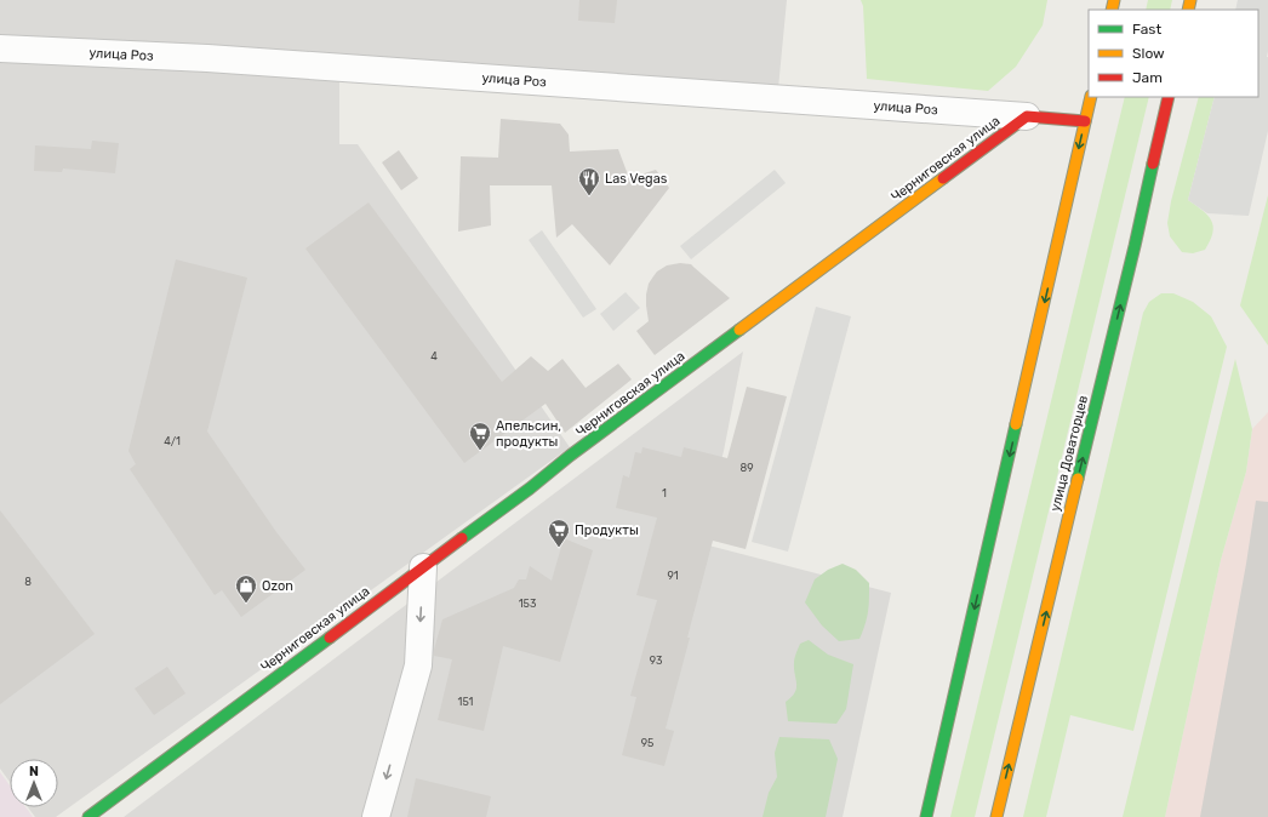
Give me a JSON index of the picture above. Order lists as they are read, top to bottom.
{
  "streets": {
    "main road": ["Черниговская улица", "улица Доваторцев"],
    "street": ["улица Роз"]
  },
  "crossings": [
    ["улица Роз", "Черниговская улица"]
  ],
  "places": {
    "restaurant": ["Las Vegas"],
    "supermarket": ["Апельсин, продукты", "Продукты"],
    "shop": ["Ozon"]
  },
  "house_numbers": [
    "4",
    "4/1",
    "89",
    "1",
    "91",
    "8",
    "153",
    "93",
    "151",
    "95"
  ],
  "legend": ["Fast", "Slow", "Jam"],
  "north": "top"
}
